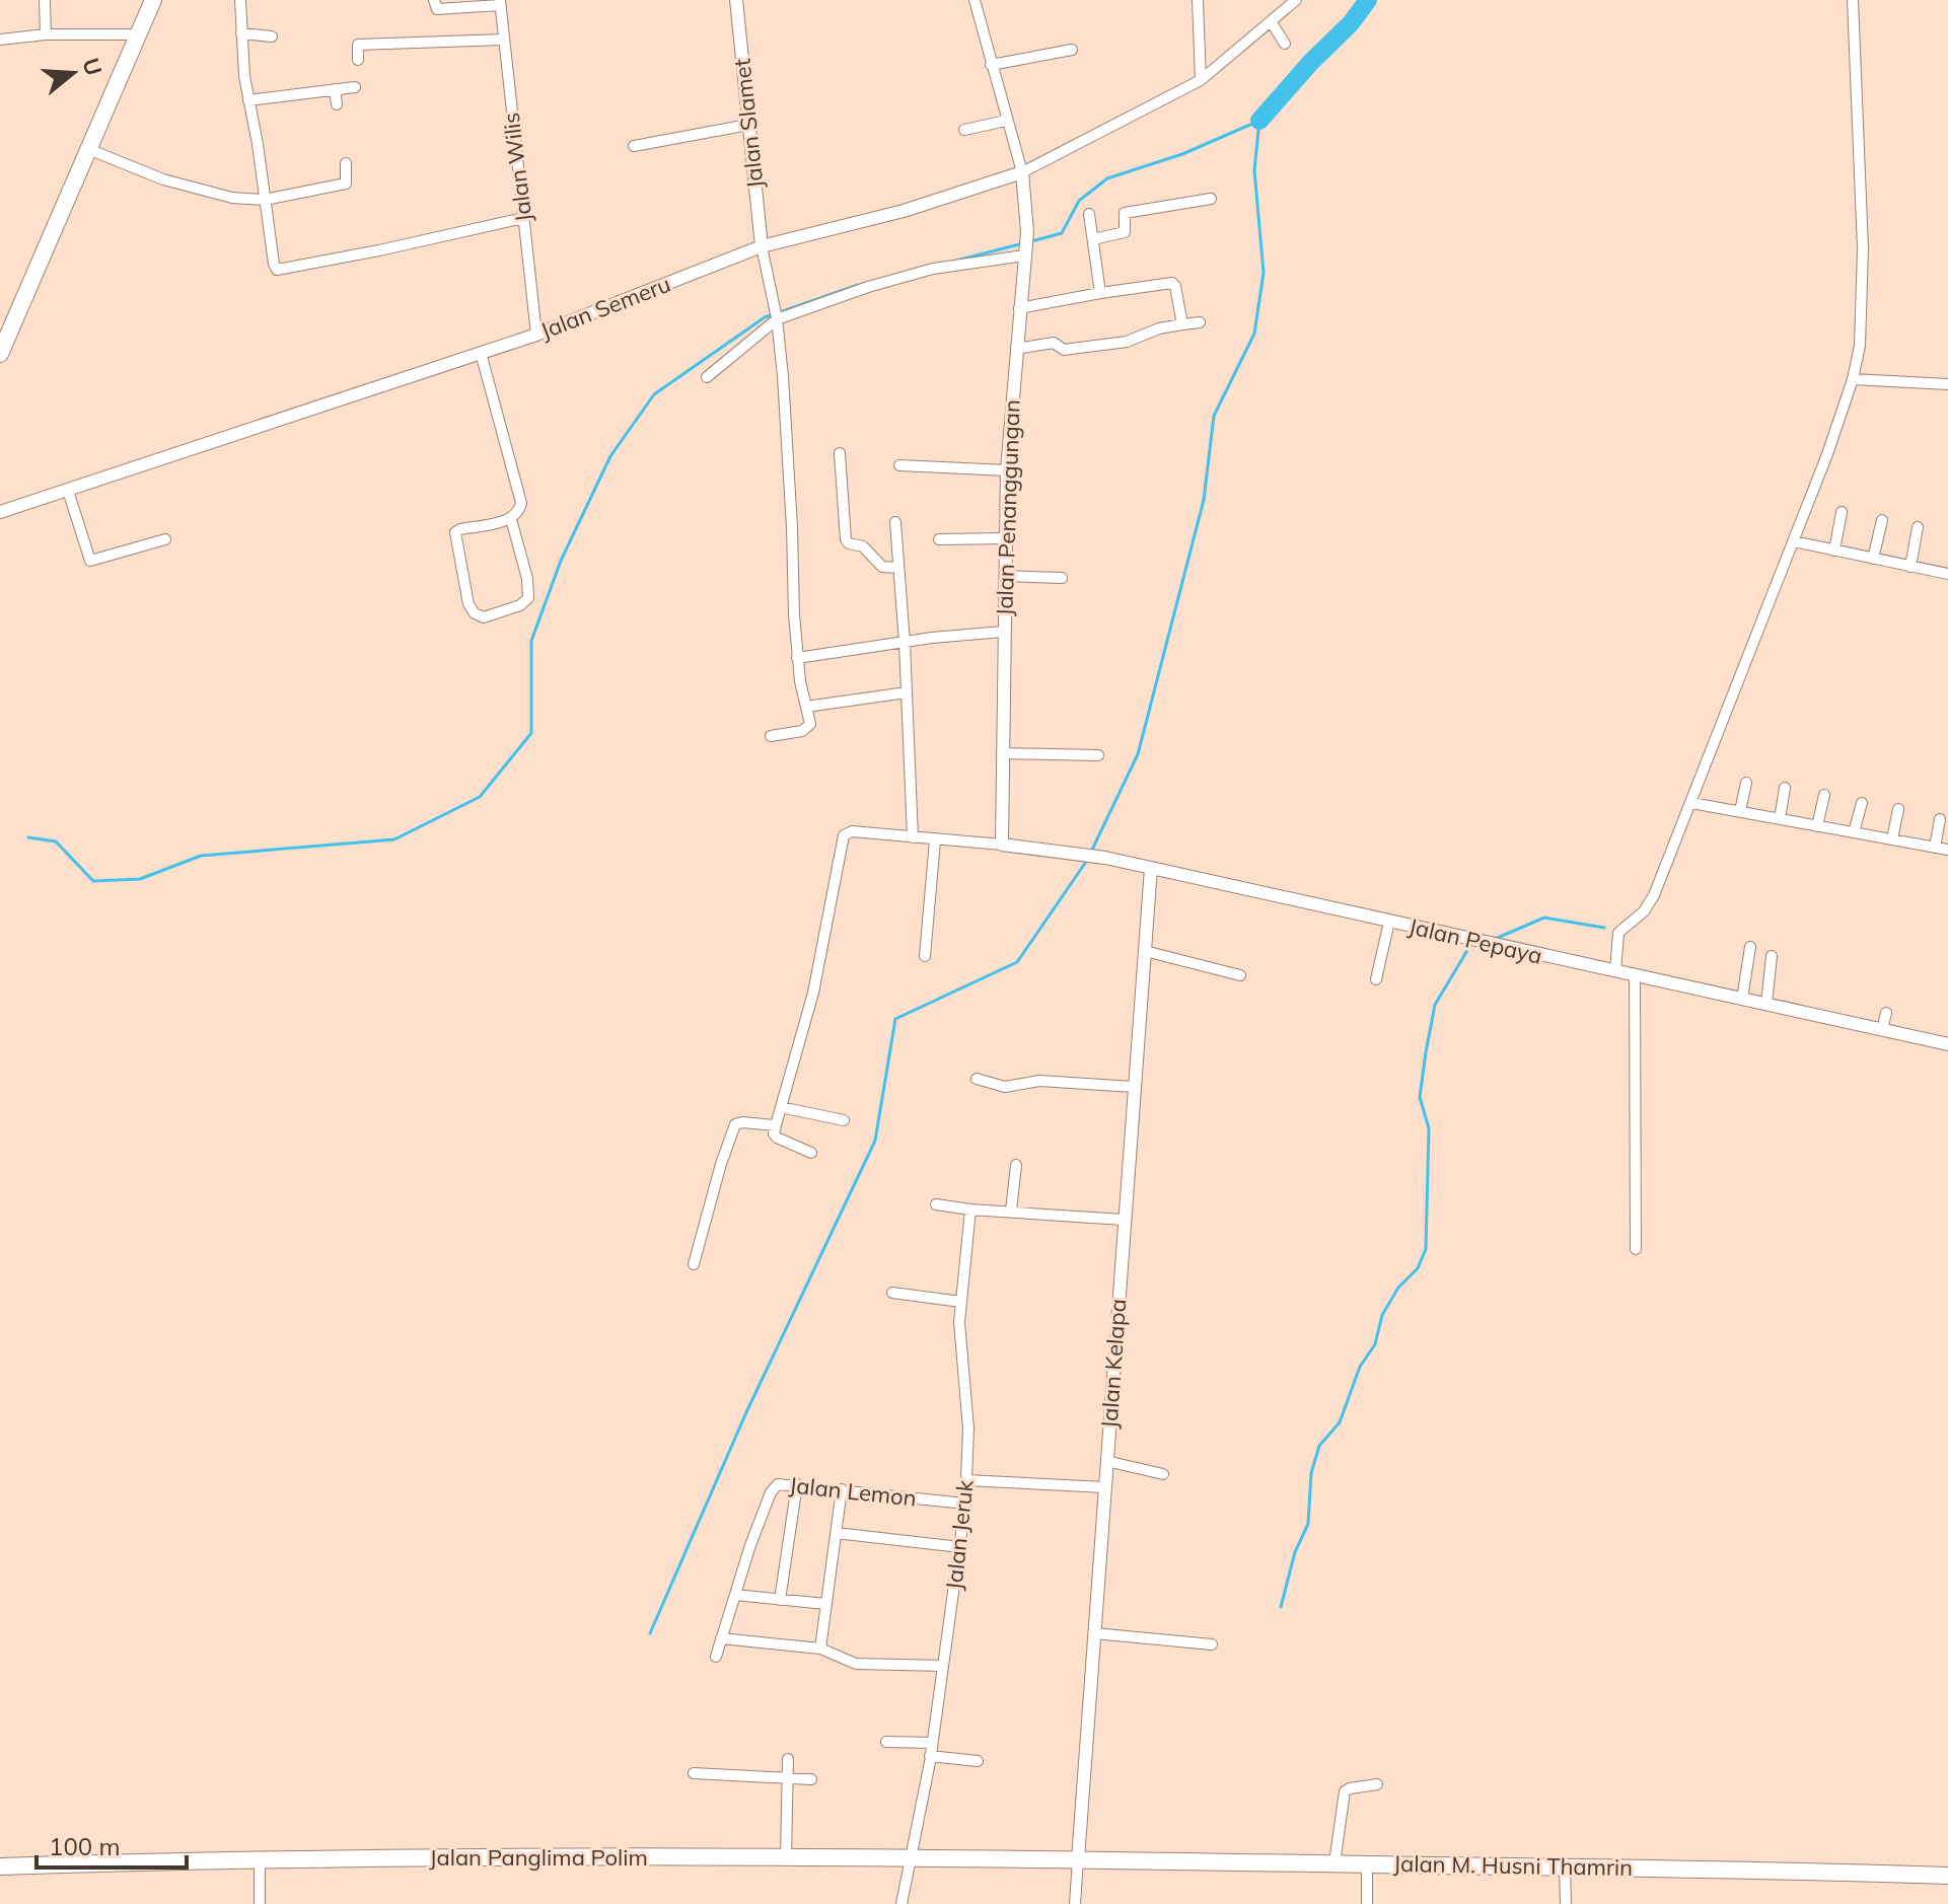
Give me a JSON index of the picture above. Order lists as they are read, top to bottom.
{
  "streets": {
    "main road": ["Jalan Panglima Polim", "Jalan M. Husni Thamrin"],
    "street": [
      "Jalan Slamet",
      "Jalan Wilis",
      "Jalan Semeru",
      "Jalan Penanggungan",
      "Jalan Pepaya",
      "Jalan Kelapa",
      "Jalan Lemon",
      "Jalan Jeruk"
    ]
  },
  "crossings": [
    ["Jalan Slamet", "Jalan Semeru"],
    ["Jalan Wilis", "Jalan Semeru"],
    ["Jalan Semeru", "Jalan Penanggungan"],
    ["Jalan Penanggungan", "Jalan Pepaya"],
    ["Jalan Pepaya", "Jalan Kelapa"],
    ["Jalan Kelapa", "Jalan Panglima Polim"],
    ["Jalan Kelapa", "Jalan M. Husni Thamrin"],
    ["Jalan Lemon", "Jalan Jeruk"],
    ["Jalan Jeruk", "Jalan Panglima Polim"],
    ["Jalan Panglima Polim", "Jalan M. Husni Thamrin"]
  ],
  "scale_bar": "100 m",
  "north": "right"
}
